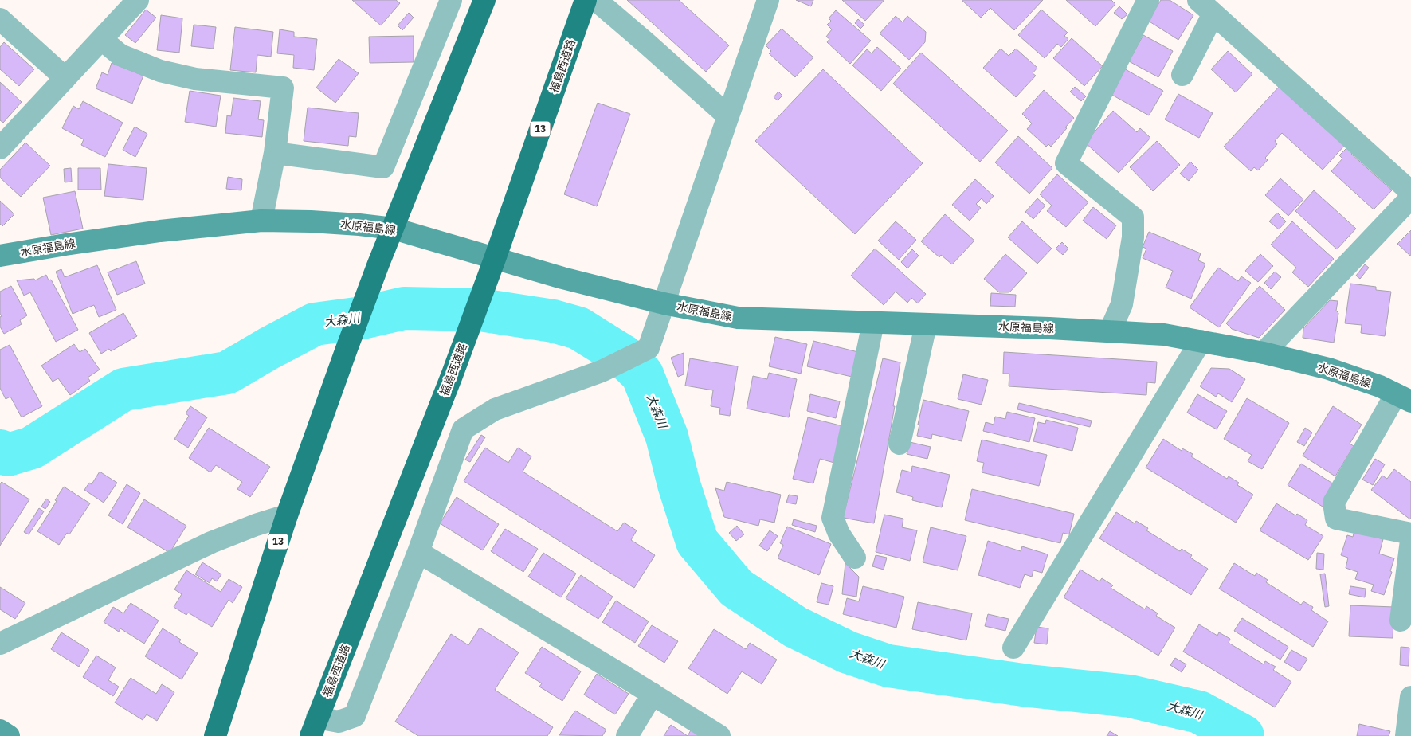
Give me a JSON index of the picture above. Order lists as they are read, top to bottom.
{
  "streets": {
    "highway": ["福島西道路", "13"],
    "main road": ["水原福島線"]
  },
  "crossings": [
    ["福島西道路", "水原福島線"],
    ["13", "水原福島線"]
  ],
  "water": ["大森川"]
}
